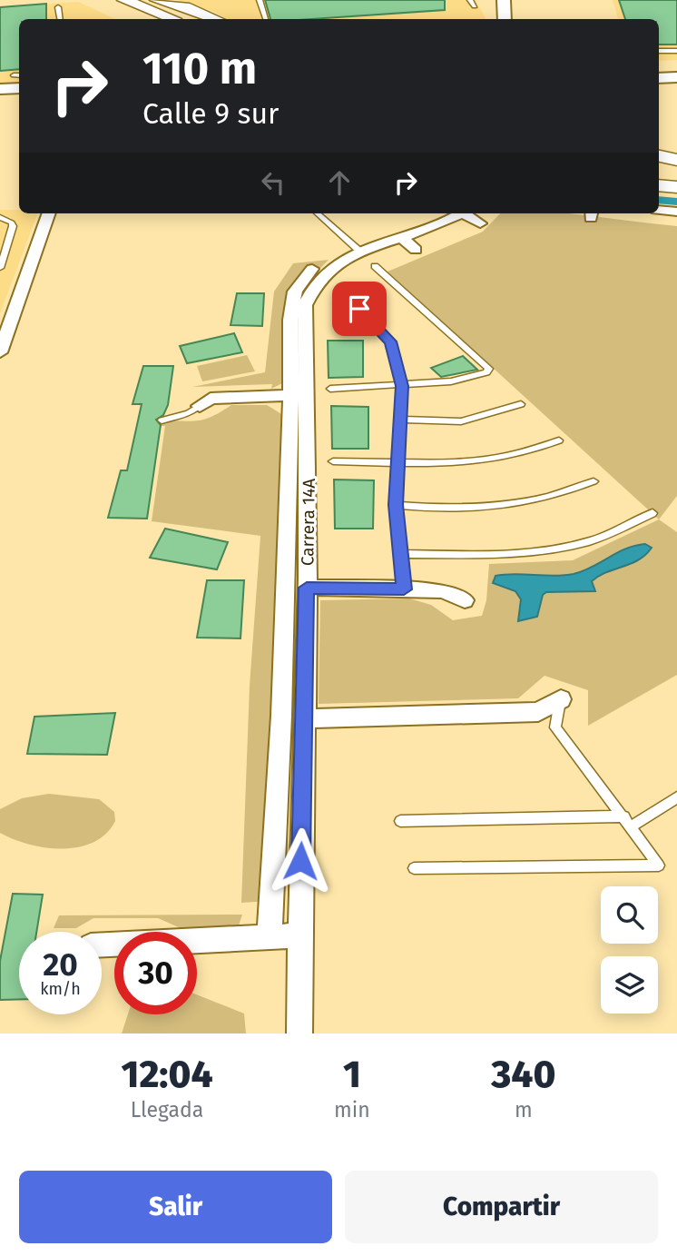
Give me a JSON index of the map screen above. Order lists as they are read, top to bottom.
{
  "streets": {
    "street": ["Carrera 14A"]
  },
  "page": {
    "turn": ["110 m", "Calle 9 sur"],
    "speed": "20 km/h",
    "limit": "30",
    "eta": [
      "12:04",
      "Llegada",
      "1",
      "min",
      "340",
      "m"
    ],
    "buttons": ["Salir", "Compartir"]
  }
}
